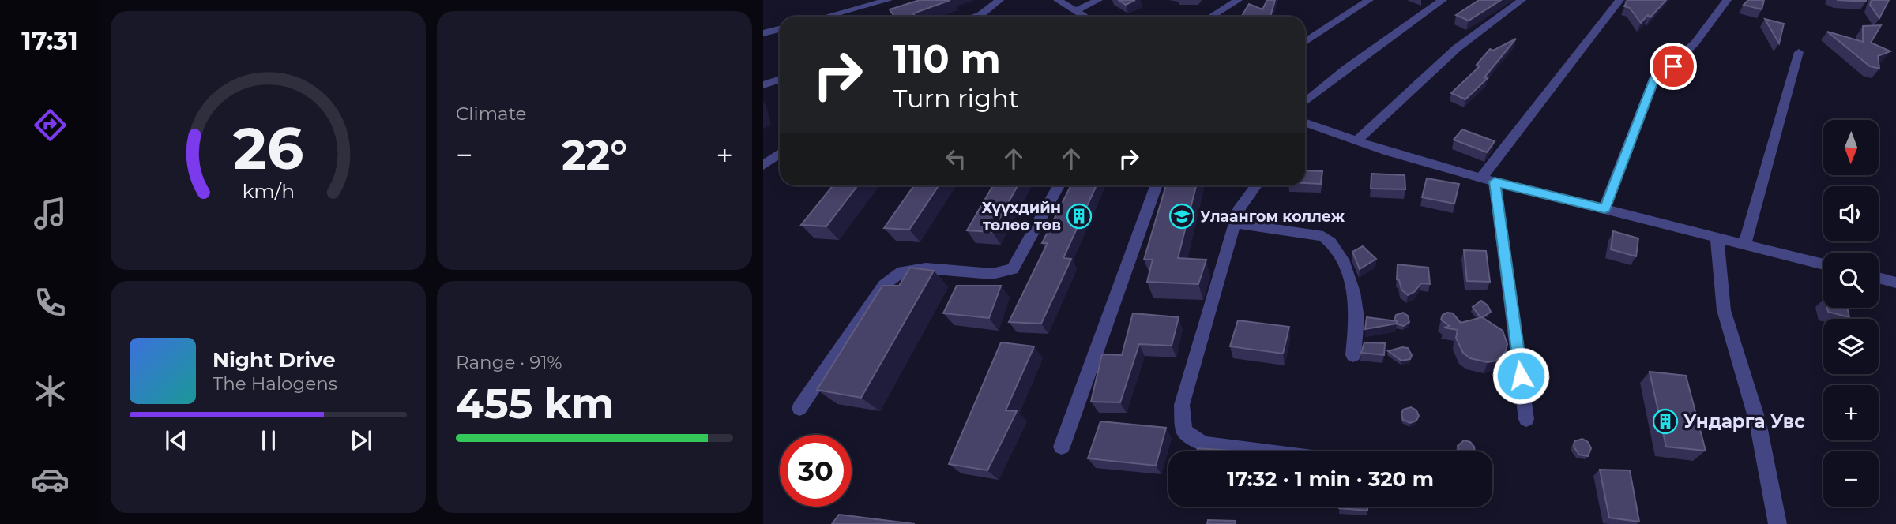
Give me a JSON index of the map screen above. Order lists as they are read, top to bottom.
{
  "places": {
    "building": ["Хүүхдийн төлөө төв", "Ундарга Увс"],
    "school or university": ["Улаангом коллеж"]
  },
  "north": "bottom",
  "page": {
    "tabs": "17:31",
    "tile": [
      "Climate",
      ["Range · 91%", "455 km"]
    ],
    "turn": ["110 m", "Turn right"],
    "map_buttons": ["+", "−"],
    "heat": ["−", "22°", "+"],
    "song": ["Night Drive", "The Halogens"],
    "limit": "30",
    "trip": "17:32 · 1 min · 320 m",
    "gauge": ["26", "km/h"]
  }
}
